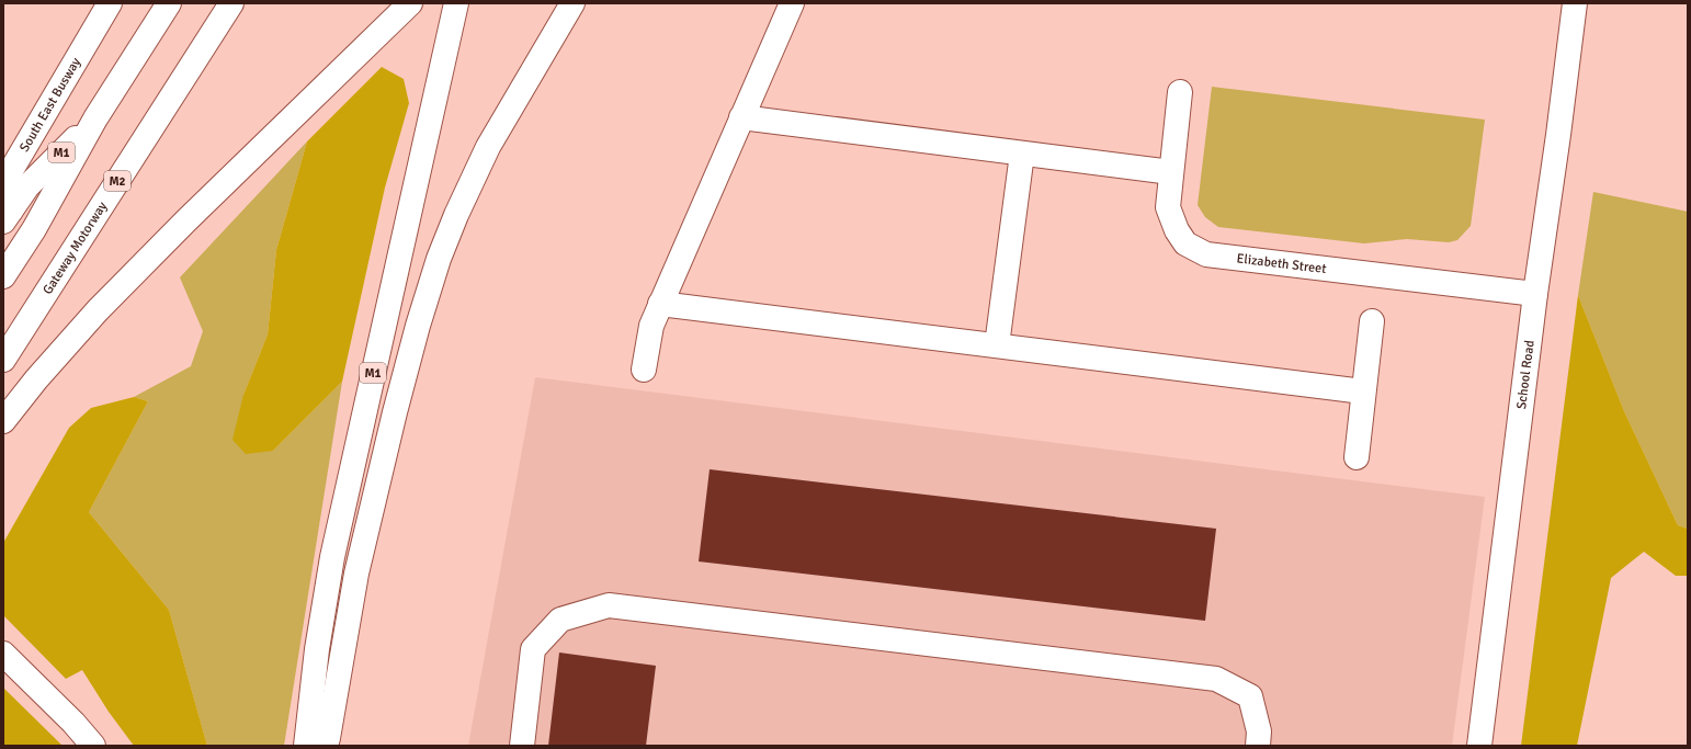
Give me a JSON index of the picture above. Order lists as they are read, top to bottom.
{
  "streets": {
    "main road": [
      "South East Busway",
      "M1",
      "M2",
      "Gateway Motorway",
      "Elizabeth Street",
      "School Road"
    ]
  },
  "crossings": [
    ["South East Busway", "M1"],
    ["Elizabeth Street", "School Road"]
  ]
}
